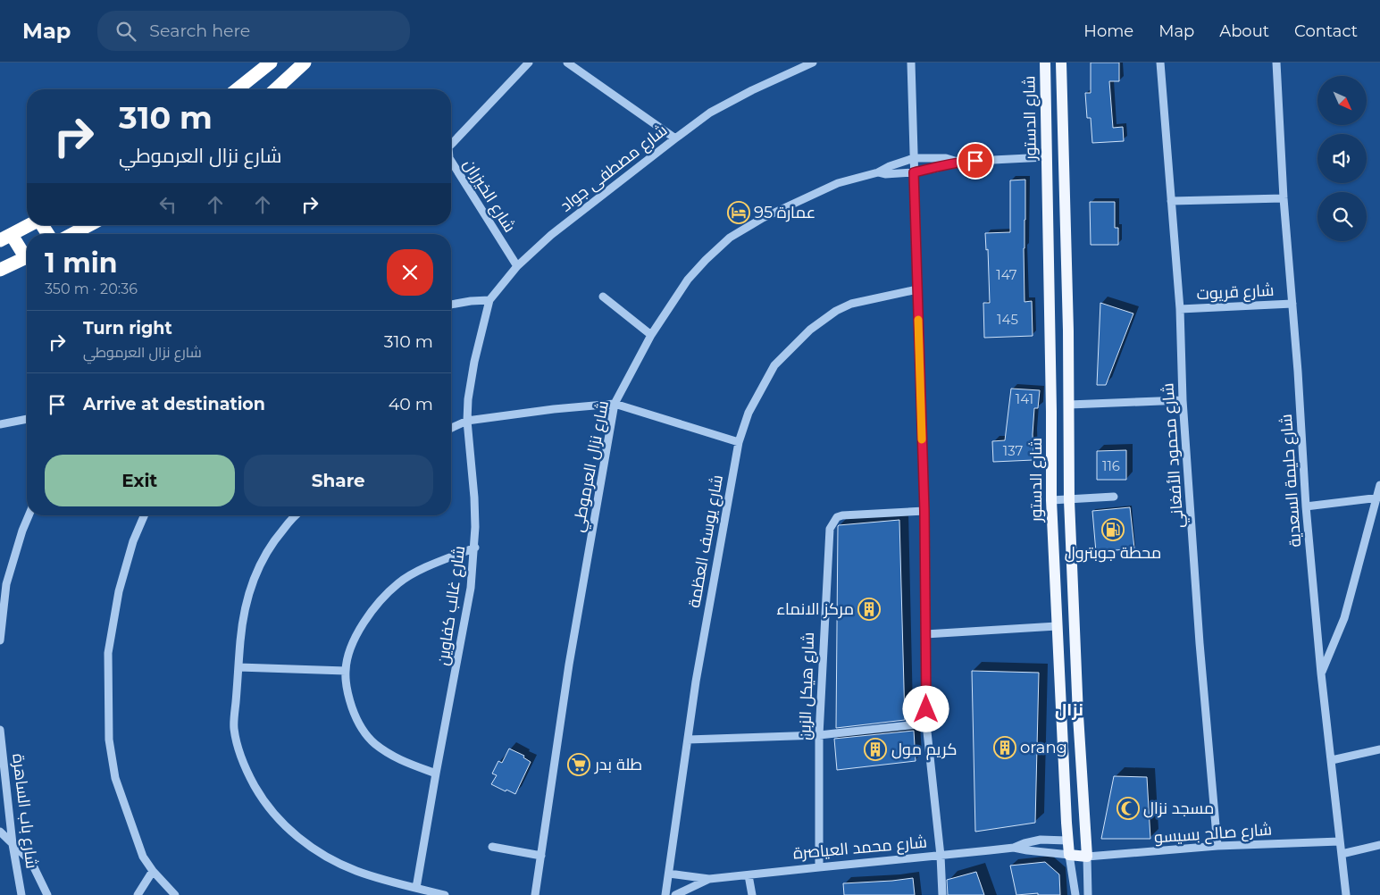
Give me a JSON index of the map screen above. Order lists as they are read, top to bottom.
{
  "streets": {
    "main road": ["شارع الدستور", "شارع محمد العياصرة"],
    "street": [
      "شارع مصطفى جواد",
      "شارع الخيزران",
      "شارع قريوت",
      "شارع محمود الأفغاني",
      "شارع نزال العرموطي",
      "شارع حليمة السعدية",
      "شارع يوسف العظمة",
      "شارع غالب كفاوين",
      "شارع هيكل الزبن",
      "شارع باب الساهرة",
      "شارع صالح بسيسو"
    ]
  },
  "crossings": [
    ["شارع الدستور", "شارع نزال العرموطي"],
    ["شارع الدستور", "شارع صالح بسيسو"],
    ["شارع الدستور", "شارع محمد العياصرة"],
    ["شارع مصطفى جواد", "شارع الخيزران"],
    ["شارع مصطفى جواد", "شارع غالب كفاوين"],
    ["شارع قريوت", "شارع محمود الأفغاني"],
    ["شارع قريوت", "شارع حليمة السعدية"],
    ["شارع محمود الأفغاني", "شارع صالح بسيسو"],
    ["شارع حليمة السعدية", "شارع صالح بسيسو"],
    ["شارع يوسف العظمة", "شارع محمد العياصرة"],
    ["شارع هيكل الزبن", "شارع محمد العياصرة"],
    ["شارع صالح بسيسو", "شارع محمد العياصرة"]
  ],
  "districts": ["نزال"],
  "places": {
    "hotel": ["عمارة 95"],
    "fuel station": ["محطة جوبترول"],
    "building": ["مركز الانماء", "orang", "كريم مول"],
    "supermarket": ["طلة بدر"],
    "mosque": ["مسجد نزال"]
  },
  "house_numbers": [
    "147",
    "145",
    "141",
    "137",
    "116"
  ],
  "north": "bottom right",
  "page": {
    "header": "Map",
    "search": "Search here",
    "nav": [
      "Home",
      "Map",
      "About",
      "Contact"
    ],
    "turn": ["310 m", "شارع نزال العرموطي"],
    "heading": ["1 min", "350 m · 20:36"],
    "list": [
      {
        "name": "Turn right",
        "note": "شارع نزال العرموطي",
        "value": "310 m"
      },
      {
        "name": "Arrive at destination",
        "value": "40 m"
      }
    ],
    "buttons": ["Exit", "Share"]
  }
}
